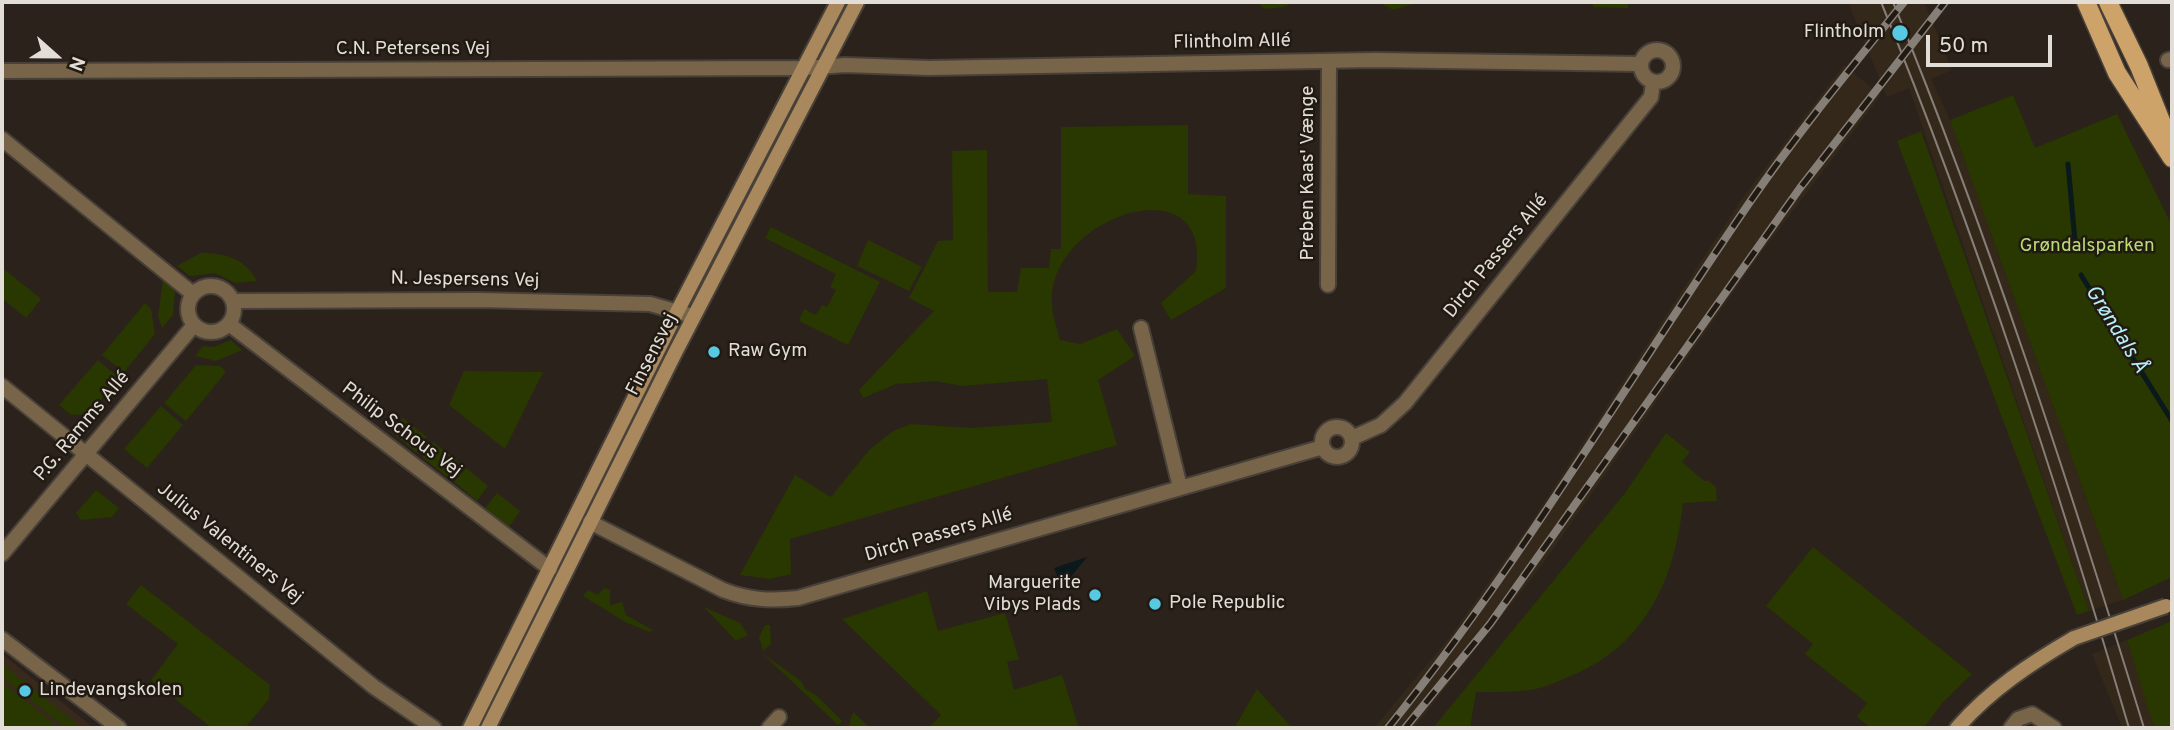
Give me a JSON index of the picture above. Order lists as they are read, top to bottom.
{
  "streets": {
    "street": [
      "Flintholm Allé",
      "C.N. Petersens Vej",
      "Preben Kaas' Vænge",
      "Dirch Passers Allé",
      "N. Jespersens Vej",
      "Finsensvej",
      "P.G. Ramms Allé",
      "Philip Schous Vej",
      "Julius Valentiners Vej"
    ]
  },
  "crossings": [
    ["Flintholm Allé", "C.N. Petersens Vej"],
    ["Flintholm Allé", "Preben Kaas' Vænge"],
    ["Flintholm Allé", "Dirch Passers Allé"],
    ["Flintholm Allé", "Finsensvej"],
    ["C.N. Petersens Vej", "Finsensvej"],
    ["Dirch Passers Allé", "Finsensvej"],
    ["N. Jespersens Vej", "Finsensvej"],
    ["N. Jespersens Vej", "P.G. Ramms Allé"],
    ["N. Jespersens Vej", "Philip Schous Vej"],
    ["Finsensvej", "Philip Schous Vej"],
    ["P.G. Ramms Allé", "Philip Schous Vej"],
    ["P.G. Ramms Allé", "Julius Valentiners Vej"]
  ],
  "water": ["Grøndals Å"],
  "parks": ["Grøndalsparken"],
  "places": [
    "Flintholm",
    "Raw Gym",
    "Marguerite Vibys Plads",
    "Pole Republic",
    "Lindevangskolen"
  ],
  "scale_bar": "50 m",
  "north": "right"
}
